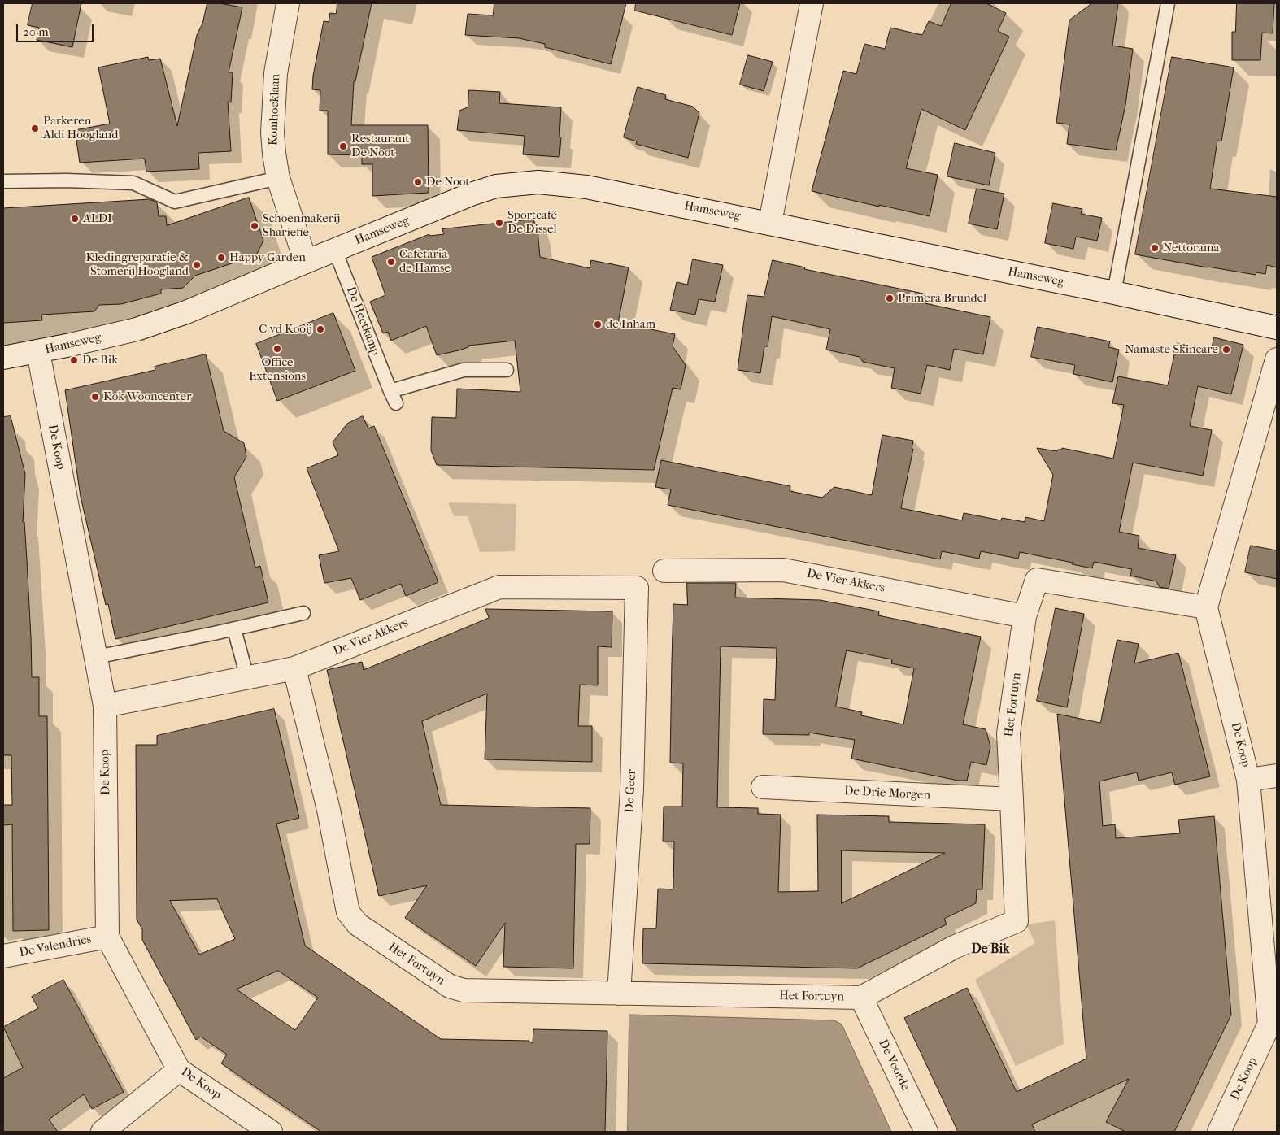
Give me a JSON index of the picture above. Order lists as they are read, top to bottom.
{
  "streets": {
    "street": [
      "Komhoeklaan",
      "Hamseweg",
      "De Koop",
      "De Vier Akkers",
      "Het Fortuyn",
      "De Geer",
      "De Drie Morgen",
      "De Valendries",
      "De Voorde"
    ],
    "lane": ["De Heetkamp"]
  },
  "crossings": [
    ["Komhoeklaan", "Hamseweg"],
    ["Hamseweg", "De Heetkamp"],
    ["Hamseweg", "De Koop"],
    ["De Koop", "De Vier Akkers"],
    ["De Koop", "Het Fortuyn"],
    ["De Koop", "De Valendries"],
    ["De Vier Akkers", "Het Fortuyn"],
    ["De Vier Akkers", "De Geer"],
    ["Het Fortuyn", "De Geer"],
    ["Het Fortuyn", "De Drie Morgen"],
    ["Het Fortuyn", "De Voorde"]
  ],
  "districts": ["De Bik"],
  "places": [
    "Parkeren Aldi Hoogland",
    "Restaurant De Noot",
    "De Noot",
    "ALDI",
    "Sportcafé De Dissel",
    "Schoenmakerij Shariefie",
    "Nettorama",
    "Happy Garden",
    "Cafetaria de Hamse",
    "Kledingreparatie & Stomerij Hoogland",
    "Primera Brundel",
    "de Inham",
    "C vd Kooij",
    "Office Extensions",
    "Namaste Skincare",
    "De Bik",
    "Kok Wooncenter"
  ],
  "scale_bar": "20 m"
}
